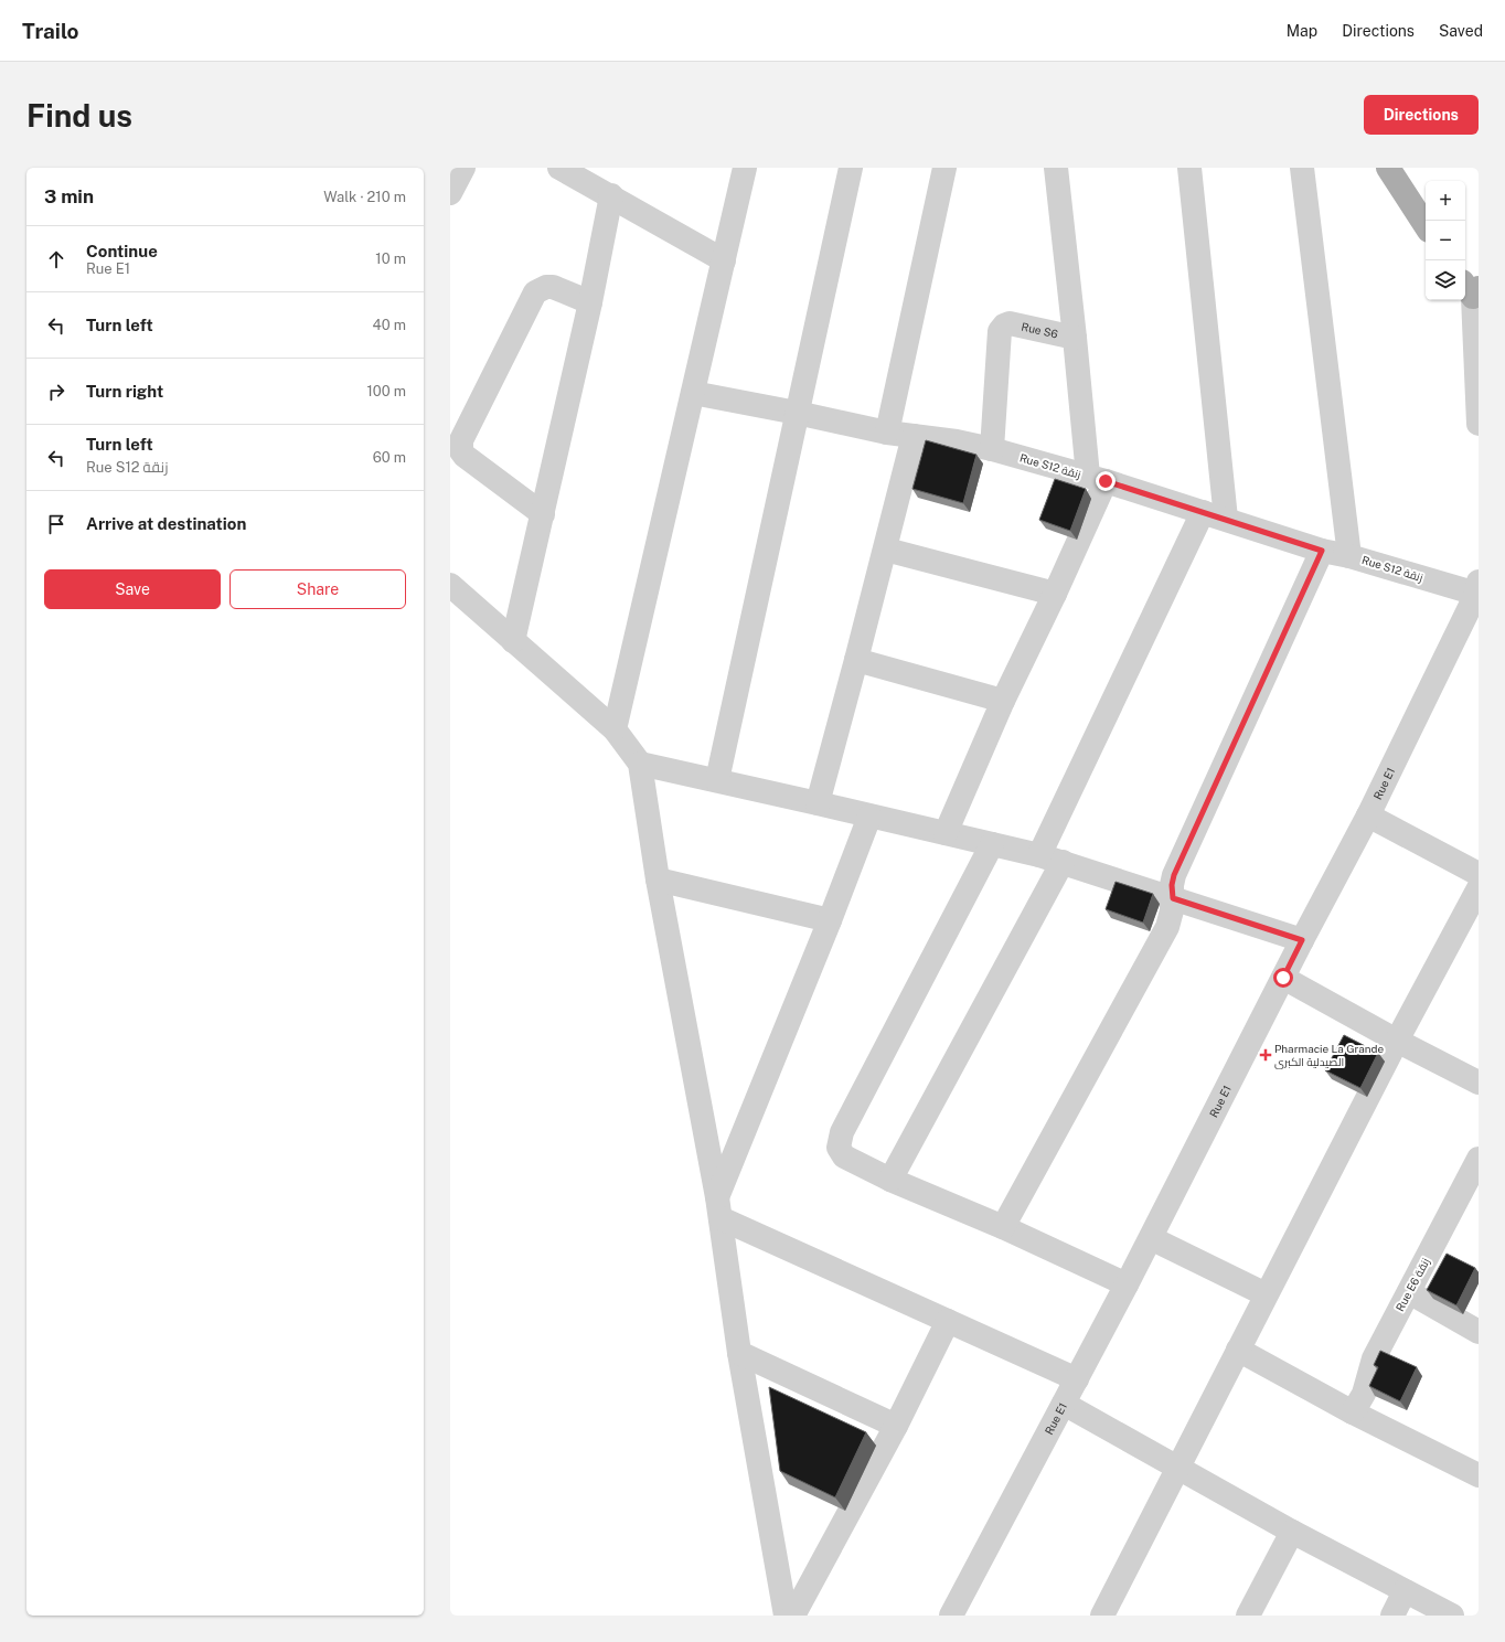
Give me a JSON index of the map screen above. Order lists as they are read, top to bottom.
{
  "streets": {
    "street": [
      "Rue S6",
      "Rue S12 زنقة",
      "Rue E1",
      "Rue E6 زنقة"
    ]
  },
  "crossings": [
    ["Rue S6", "Rue S12 زنقة"],
    ["Rue S12 زنقة", "Rue E1"]
  ],
  "places": {
    "health": ["Pharmacie La Grande الصيدلية الكبرى"]
  },
  "page": {
    "header": "Trailo",
    "nav": ["Map", "Directions", "Saved"],
    "buttons": [
      "Directions",
      ["Save", "Share"]
    ],
    "title": "Find us",
    "heading": ["3 min", "Walk · 210 m"],
    "map_buttons": ["+", "−"],
    "list": [
      ["Continue", "Rue E1", "10 m"],
      ["Turn left", "40 m"],
      ["Turn right", "100 m"],
      ["Turn left", "Rue S12 زنقة", "60 m"],
      "Arrive at destination"
    ]
  }
}
